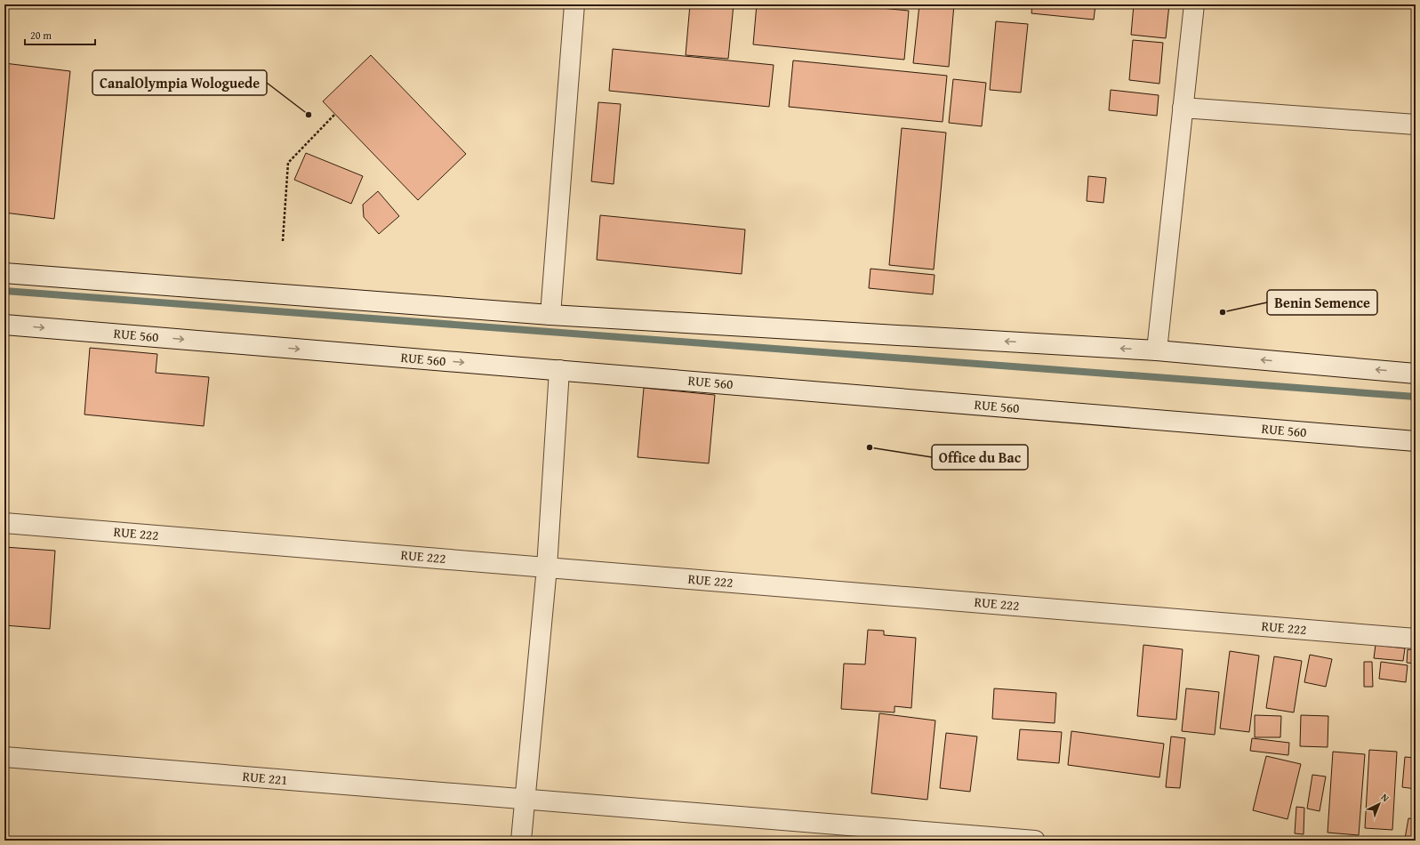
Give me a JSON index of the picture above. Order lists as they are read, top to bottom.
{
  "streets": {
    "street": ["RUE 560", "RUE 222", "RUE 221"]
  },
  "places": ["CanalOlympia Wologuede", "Benin Semence", "Office du Bac"],
  "scale_bar": "20 m",
  "north": "top right"
}
